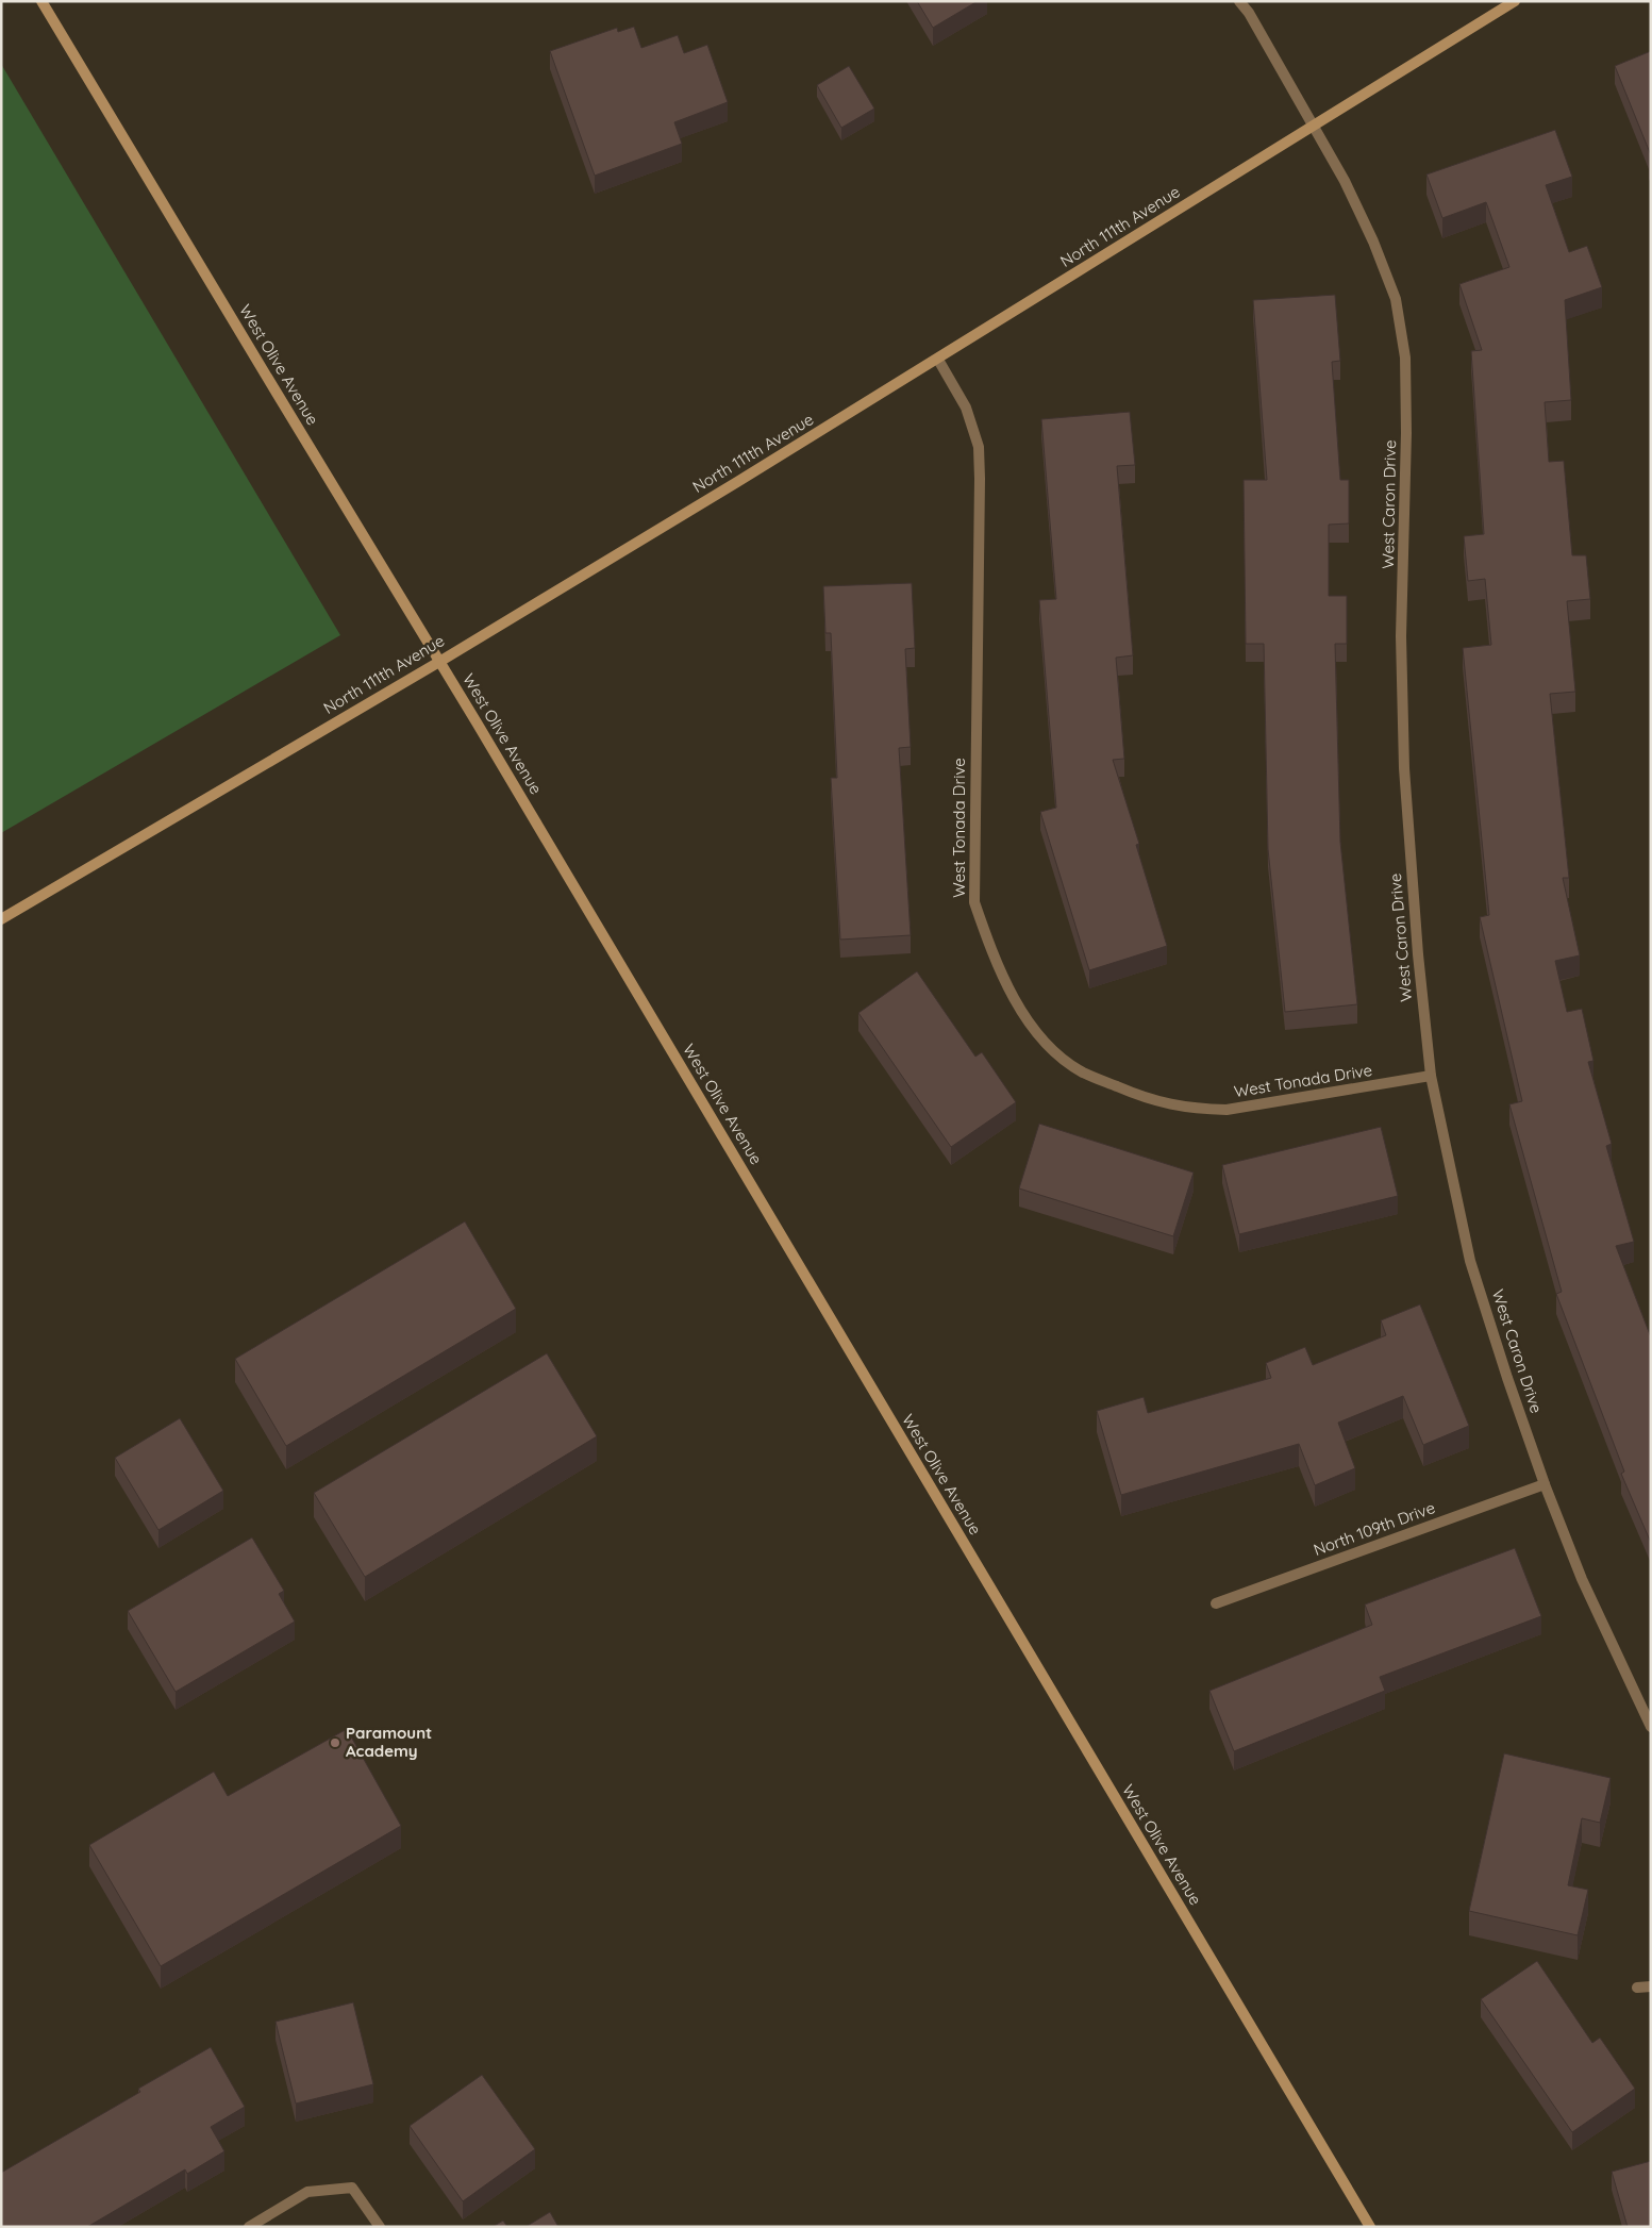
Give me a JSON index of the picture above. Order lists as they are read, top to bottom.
{
  "streets": {
    "main road": ["North 111th Avenue", "West Olive Avenue"],
    "street": ["West Caron Drive", "West Tonada Drive", "North 109th Drive"]
  },
  "crossings": [
    ["North 111th Avenue", "West Olive Avenue"],
    ["North 111th Avenue", "West Caron Drive"],
    ["North 111th Avenue", "West Tonada Drive"],
    ["West Caron Drive", "West Tonada Drive"],
    ["West Caron Drive", "North 109th Drive"]
  ],
  "places": ["Paramount Academy"]
}
